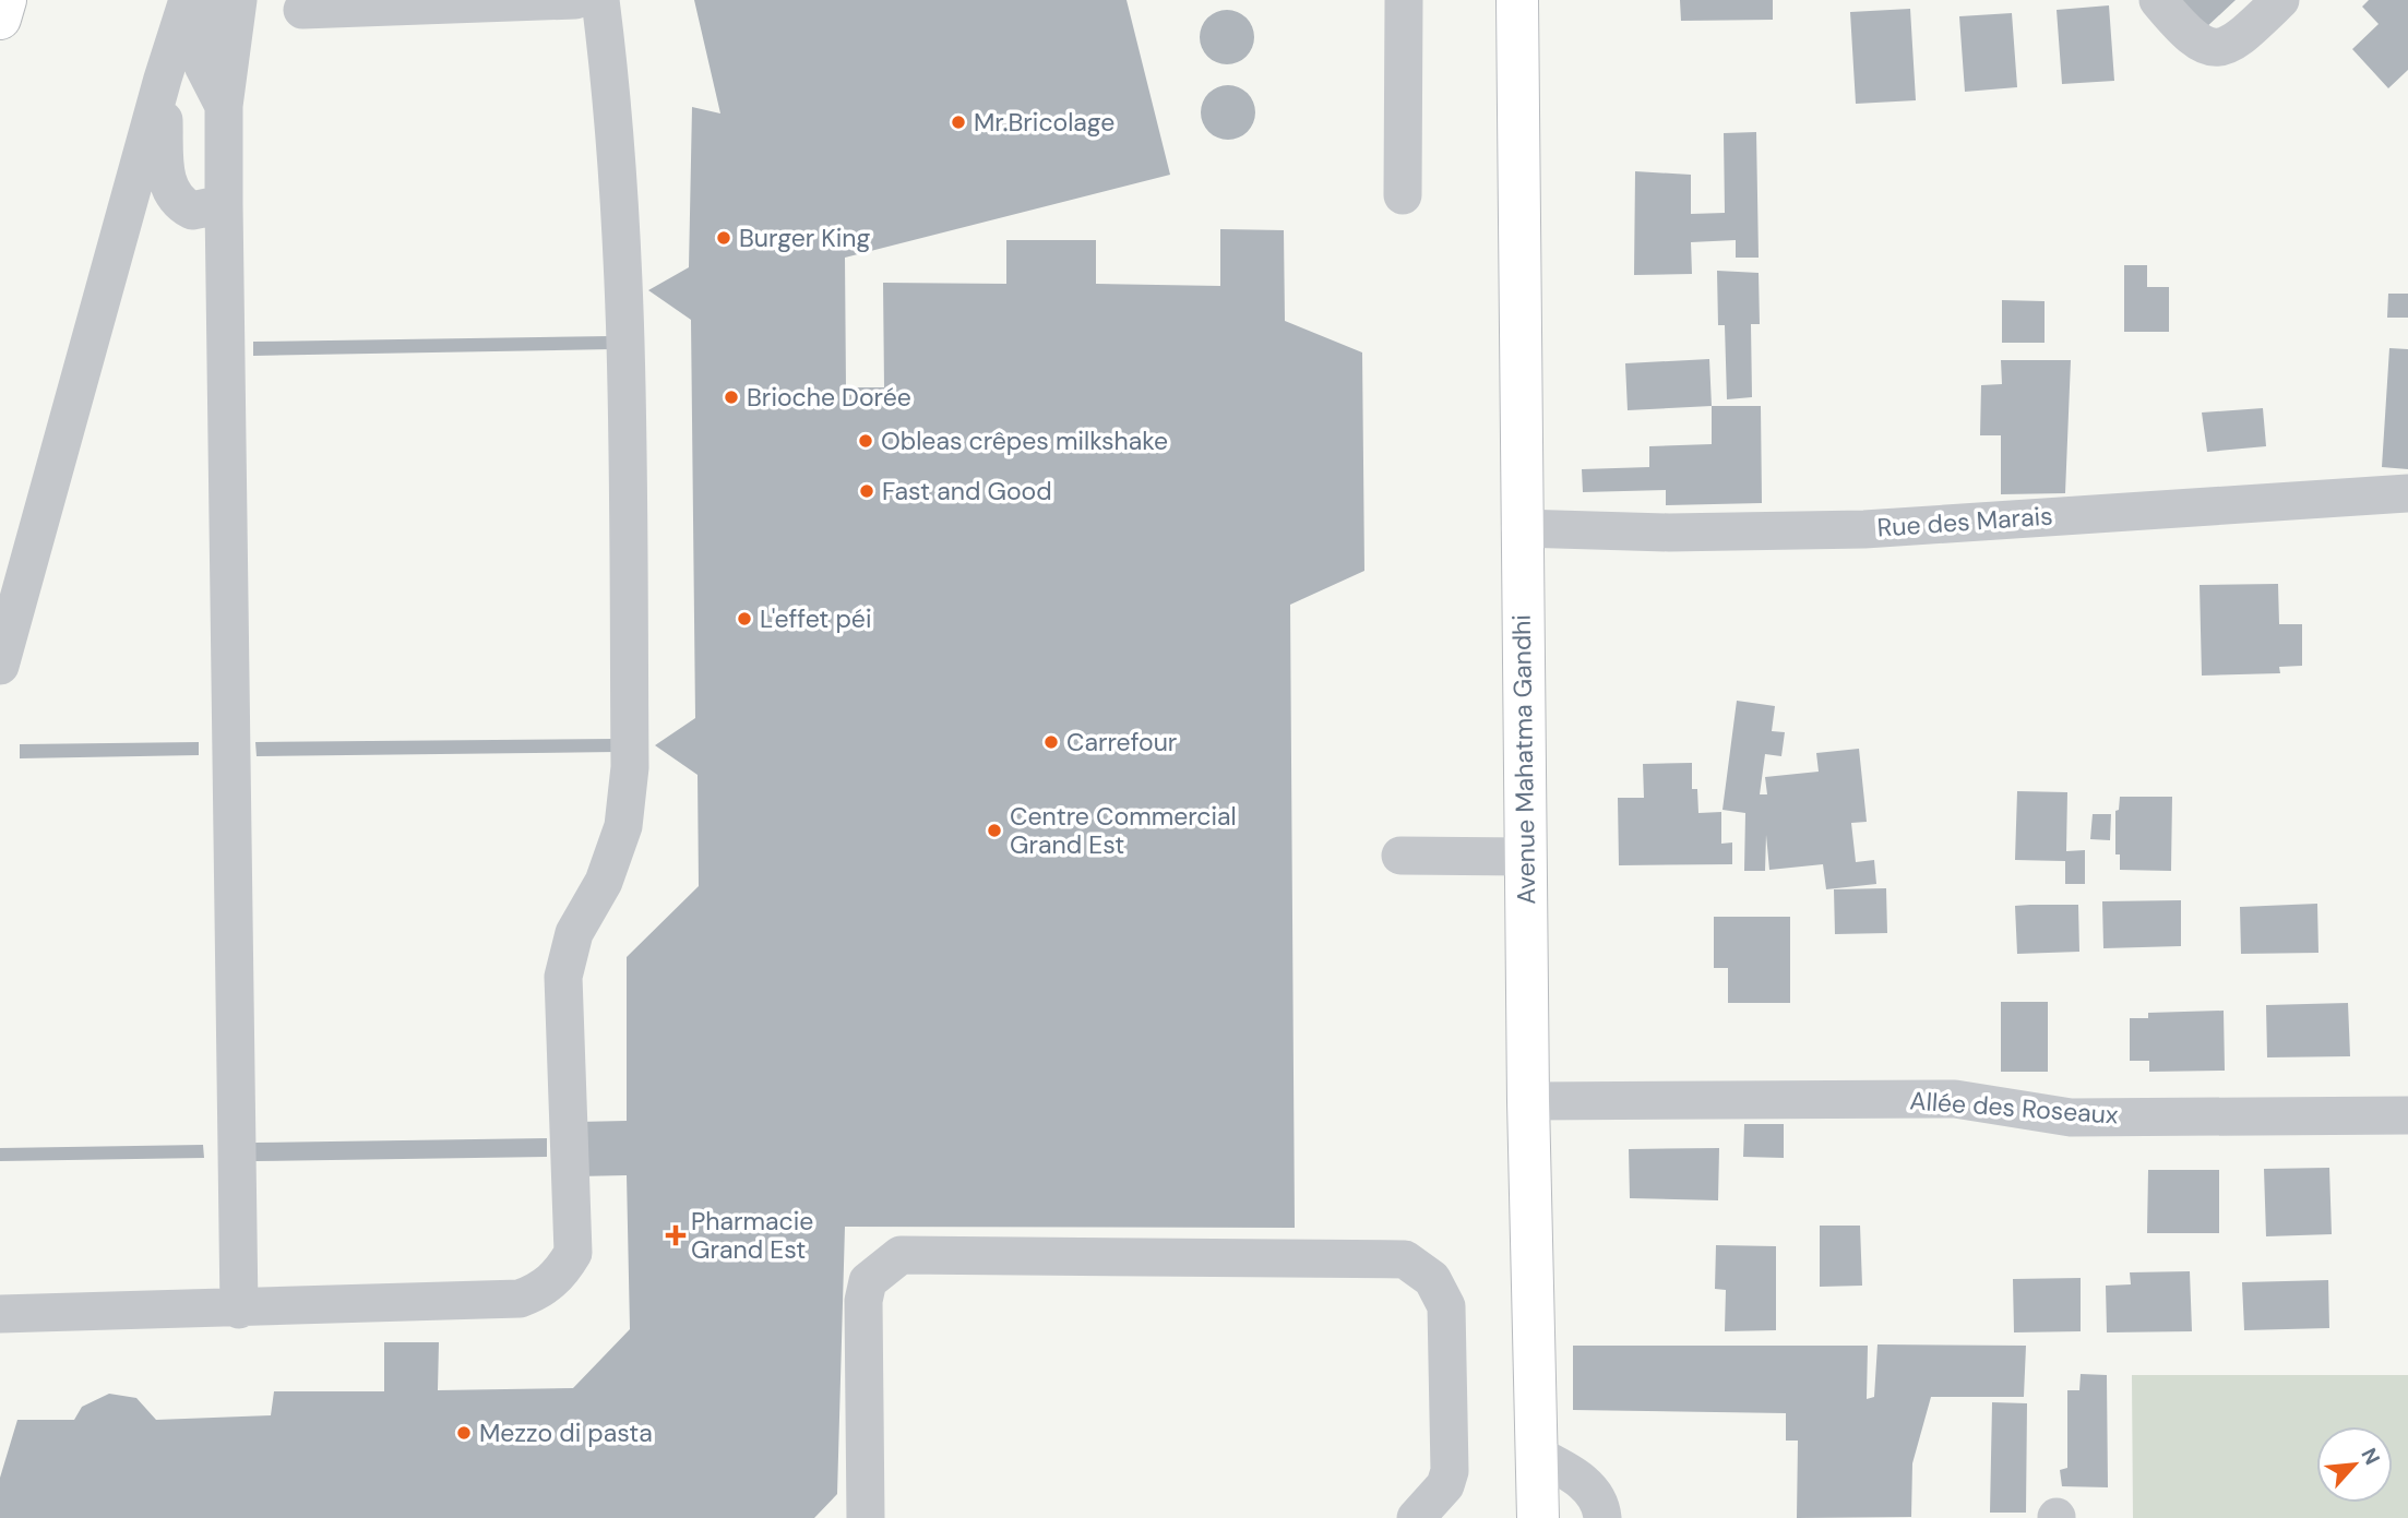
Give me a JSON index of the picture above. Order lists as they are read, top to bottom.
{
  "streets": {
    "main road": ["Avenue Mahatma Gandhi"],
    "street": ["Rue des Marais", "Allée des Roseaux"]
  },
  "crossings": [
    ["Rue des Marais", "Avenue Mahatma Gandhi"],
    ["Avenue Mahatma Gandhi", "Allée des Roseaux"]
  ],
  "places": {
    "other": [
      "Mr.Bricolage",
      "Burger King",
      "Brioche Dorée",
      "Obleas crêpes milkshake",
      "Fast and Good",
      "L'effet péi",
      "Carrefour",
      "Centre Commercial Grand Est",
      "Mezzo di pasta"
    ],
    "health": ["Pharmacie Grand Est"]
  },
  "north": "top right"
}
